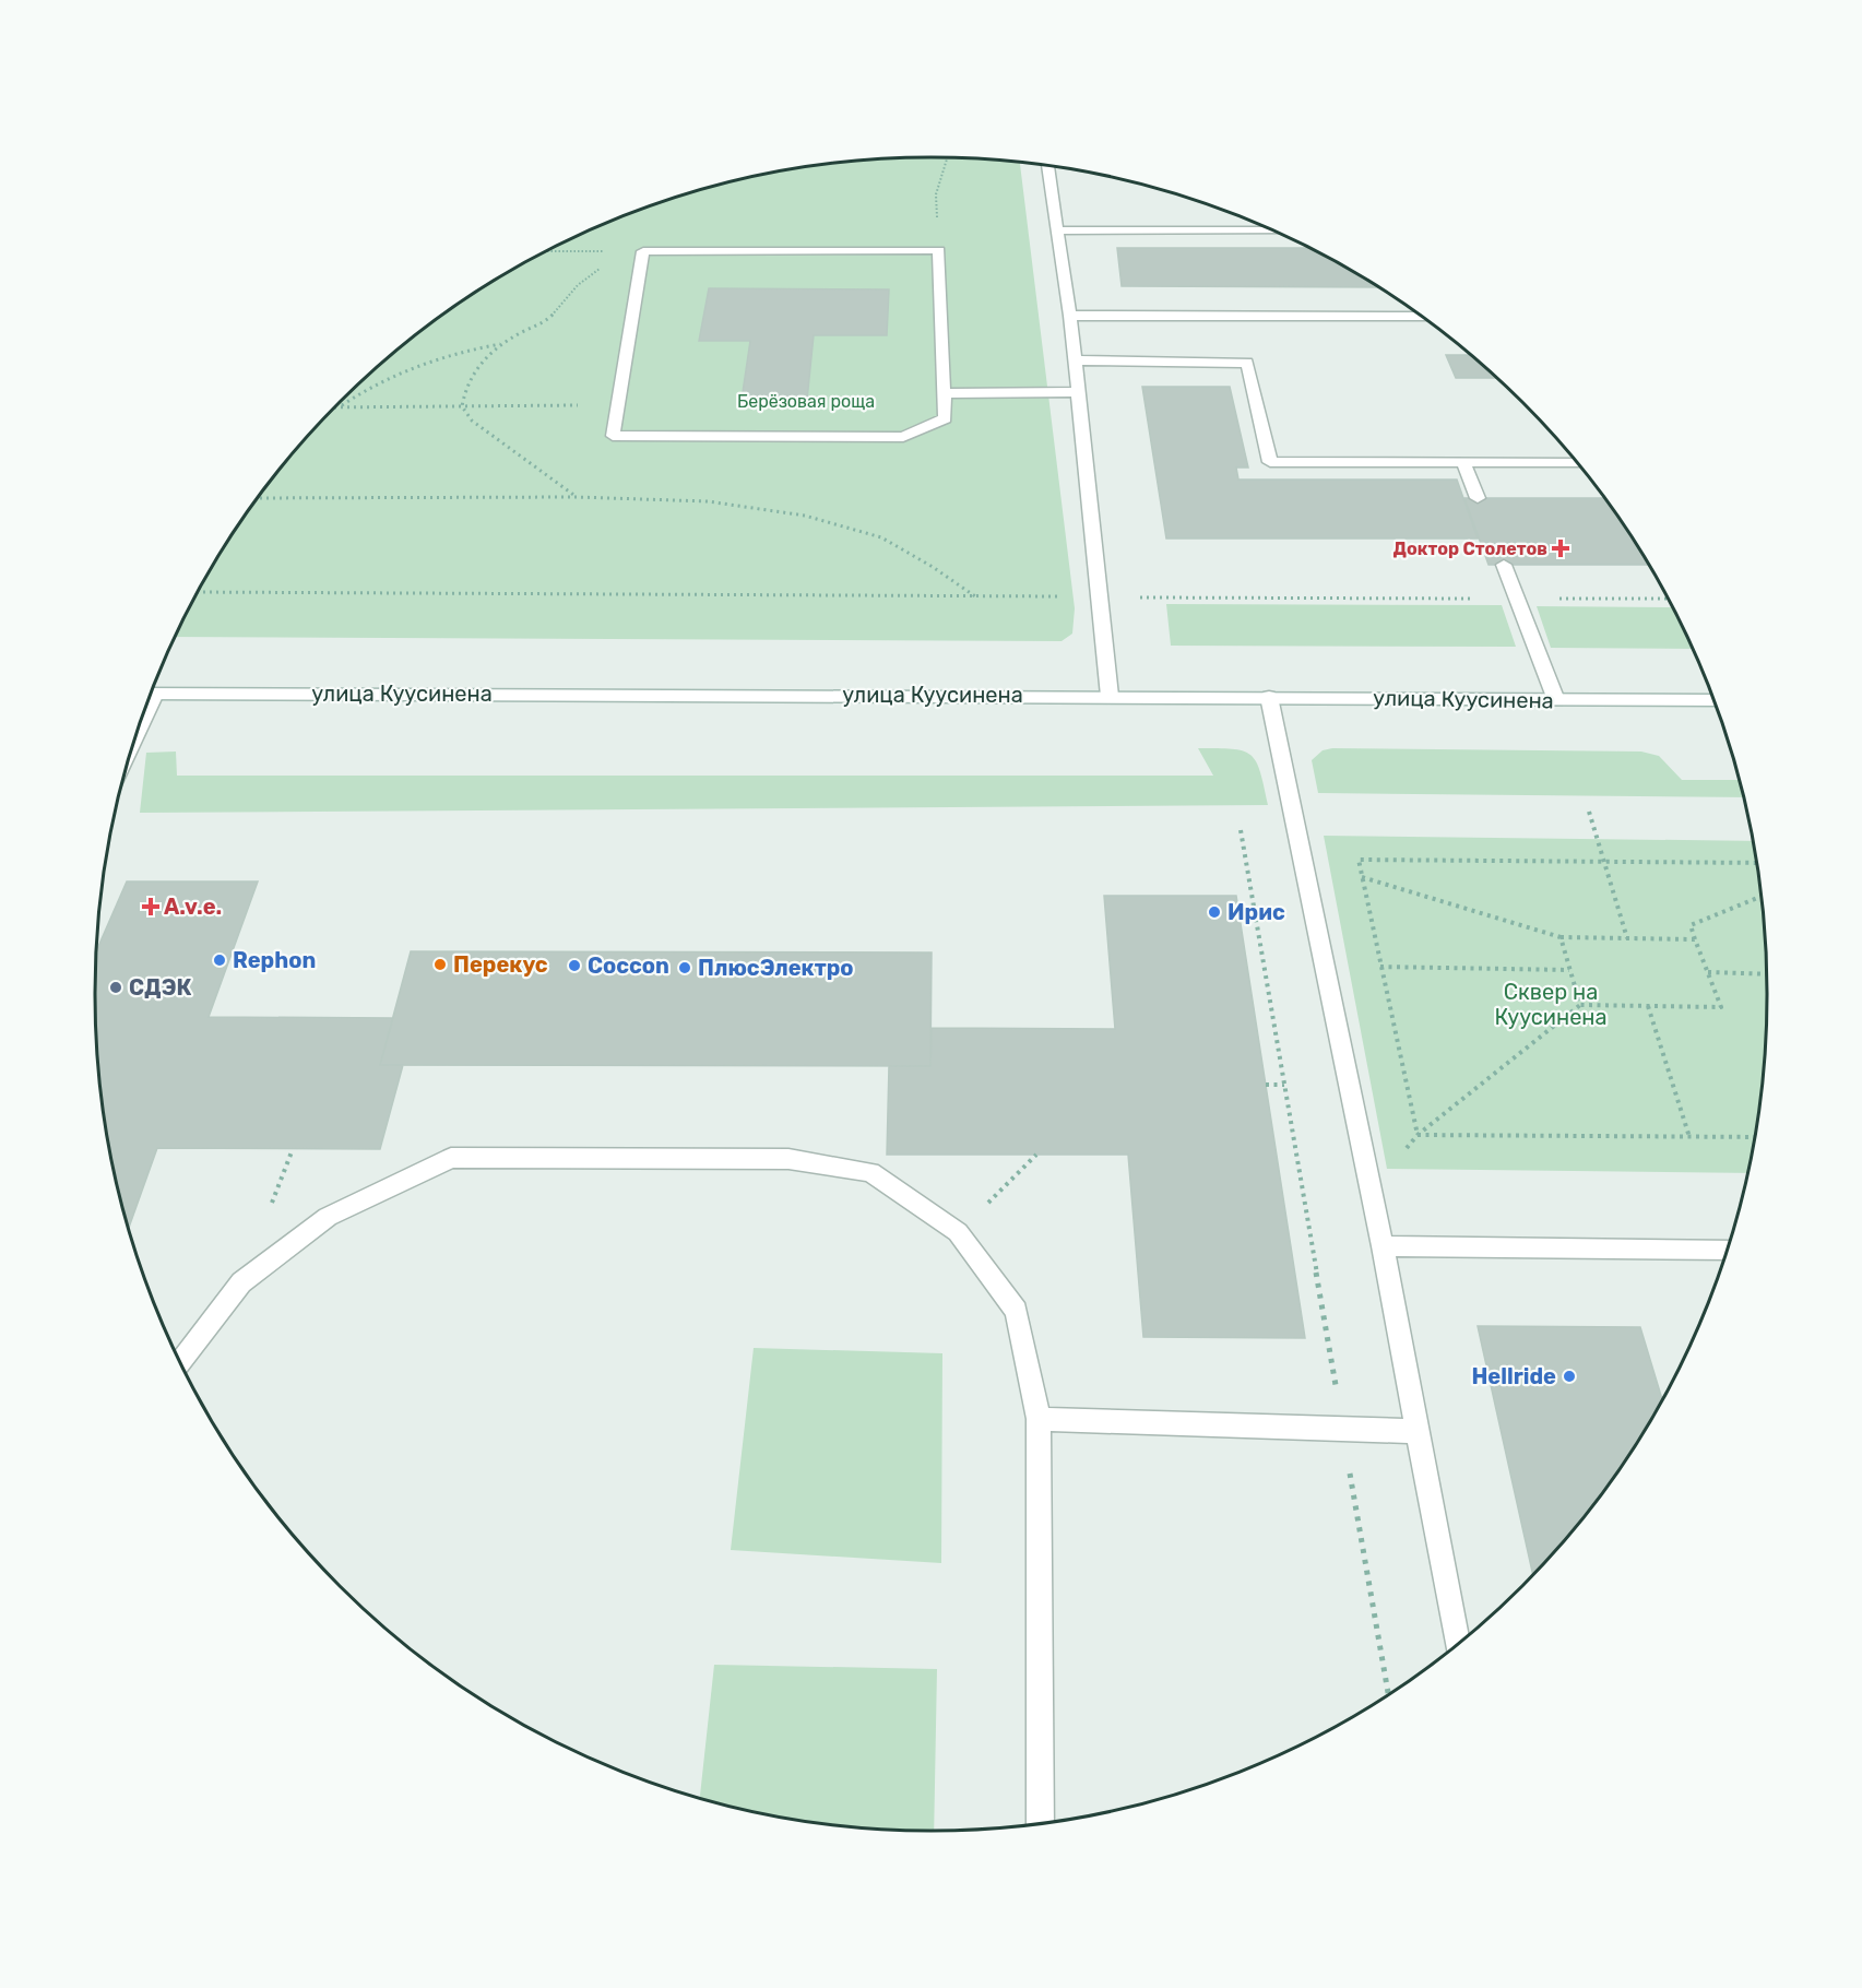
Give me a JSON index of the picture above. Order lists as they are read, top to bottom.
{
  "streets": {
    "main road": ["улица Куусинена"]
  },
  "parks": ["Берёзовая роща", "Сквер на Куусинена"],
  "places": {
    "health": ["Доктор Столетов", "A.v.e."],
    "other": [
      "Ирис",
      "Rephon",
      "Перекус",
      "Coccon",
      "ПлюсЭлектро",
      "СДЭК",
      "Hellride"
    ]
  }
}
